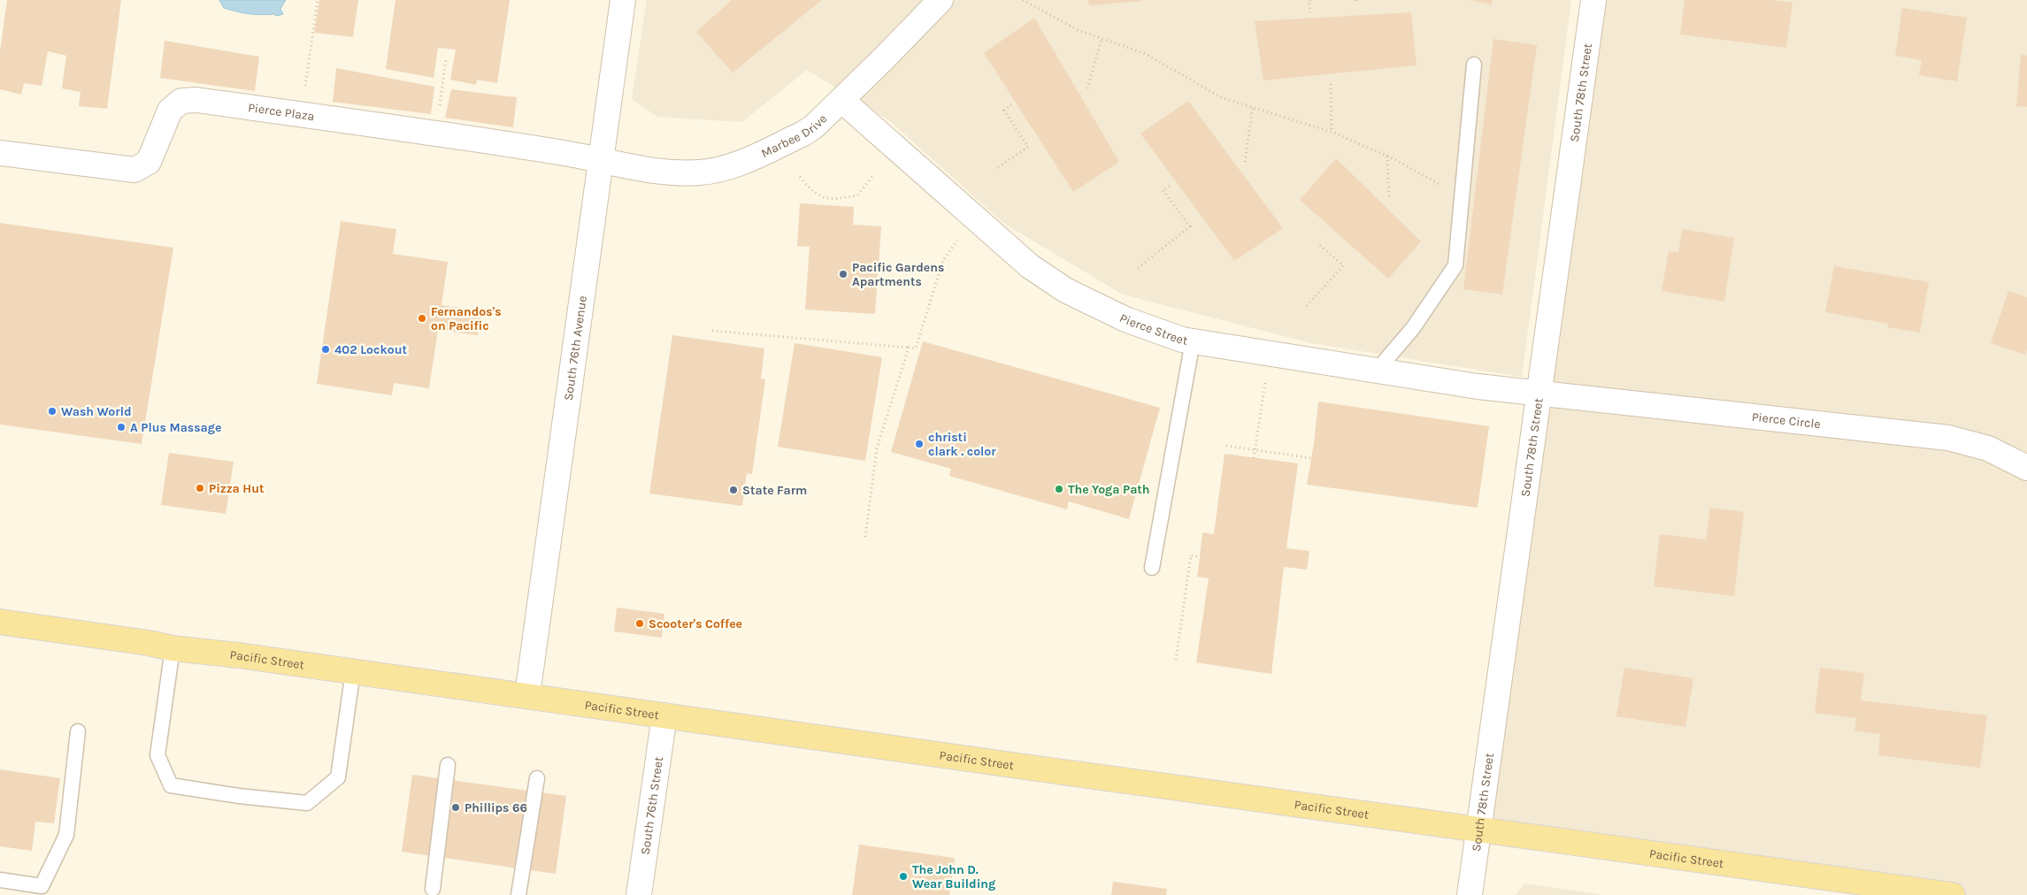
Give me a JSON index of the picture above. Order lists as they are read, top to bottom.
{
  "streets": {
    "main road": ["Pacific Street"],
    "street": [
      "South 78th Street",
      "Pierce Plaza",
      "Marbee Drive",
      "Pierce Street",
      "South 76th Avenue",
      "Pierce Circle",
      "South 76th Street"
    ]
  },
  "crossings": [
    ["South 78th Street", "Pierce Street"],
    ["South 78th Street", "Pierce Circle"],
    ["South 78th Street", "Pacific Street"],
    ["Pierce Plaza", "Marbee Drive"],
    ["Pierce Plaza", "South 76th Avenue"],
    ["Marbee Drive", "Pierce Street"],
    ["Marbee Drive", "South 76th Avenue"],
    ["Pierce Street", "Pierce Circle"],
    ["South 76th Avenue", "Pacific Street"],
    ["Pacific Street", "South 76th Street"]
  ],
  "places": [
    "Pacific Gardens Apartments",
    "Fernandos's on Pacific",
    "402 Lockout",
    "Wash World",
    "A Plus Massage",
    "christi clark . color",
    "Pizza Hut",
    "The Yoga Path",
    "State Farm",
    "Scooter's Coffee",
    "Phillips 66",
    "The John D. Wear Building"
  ]
}
